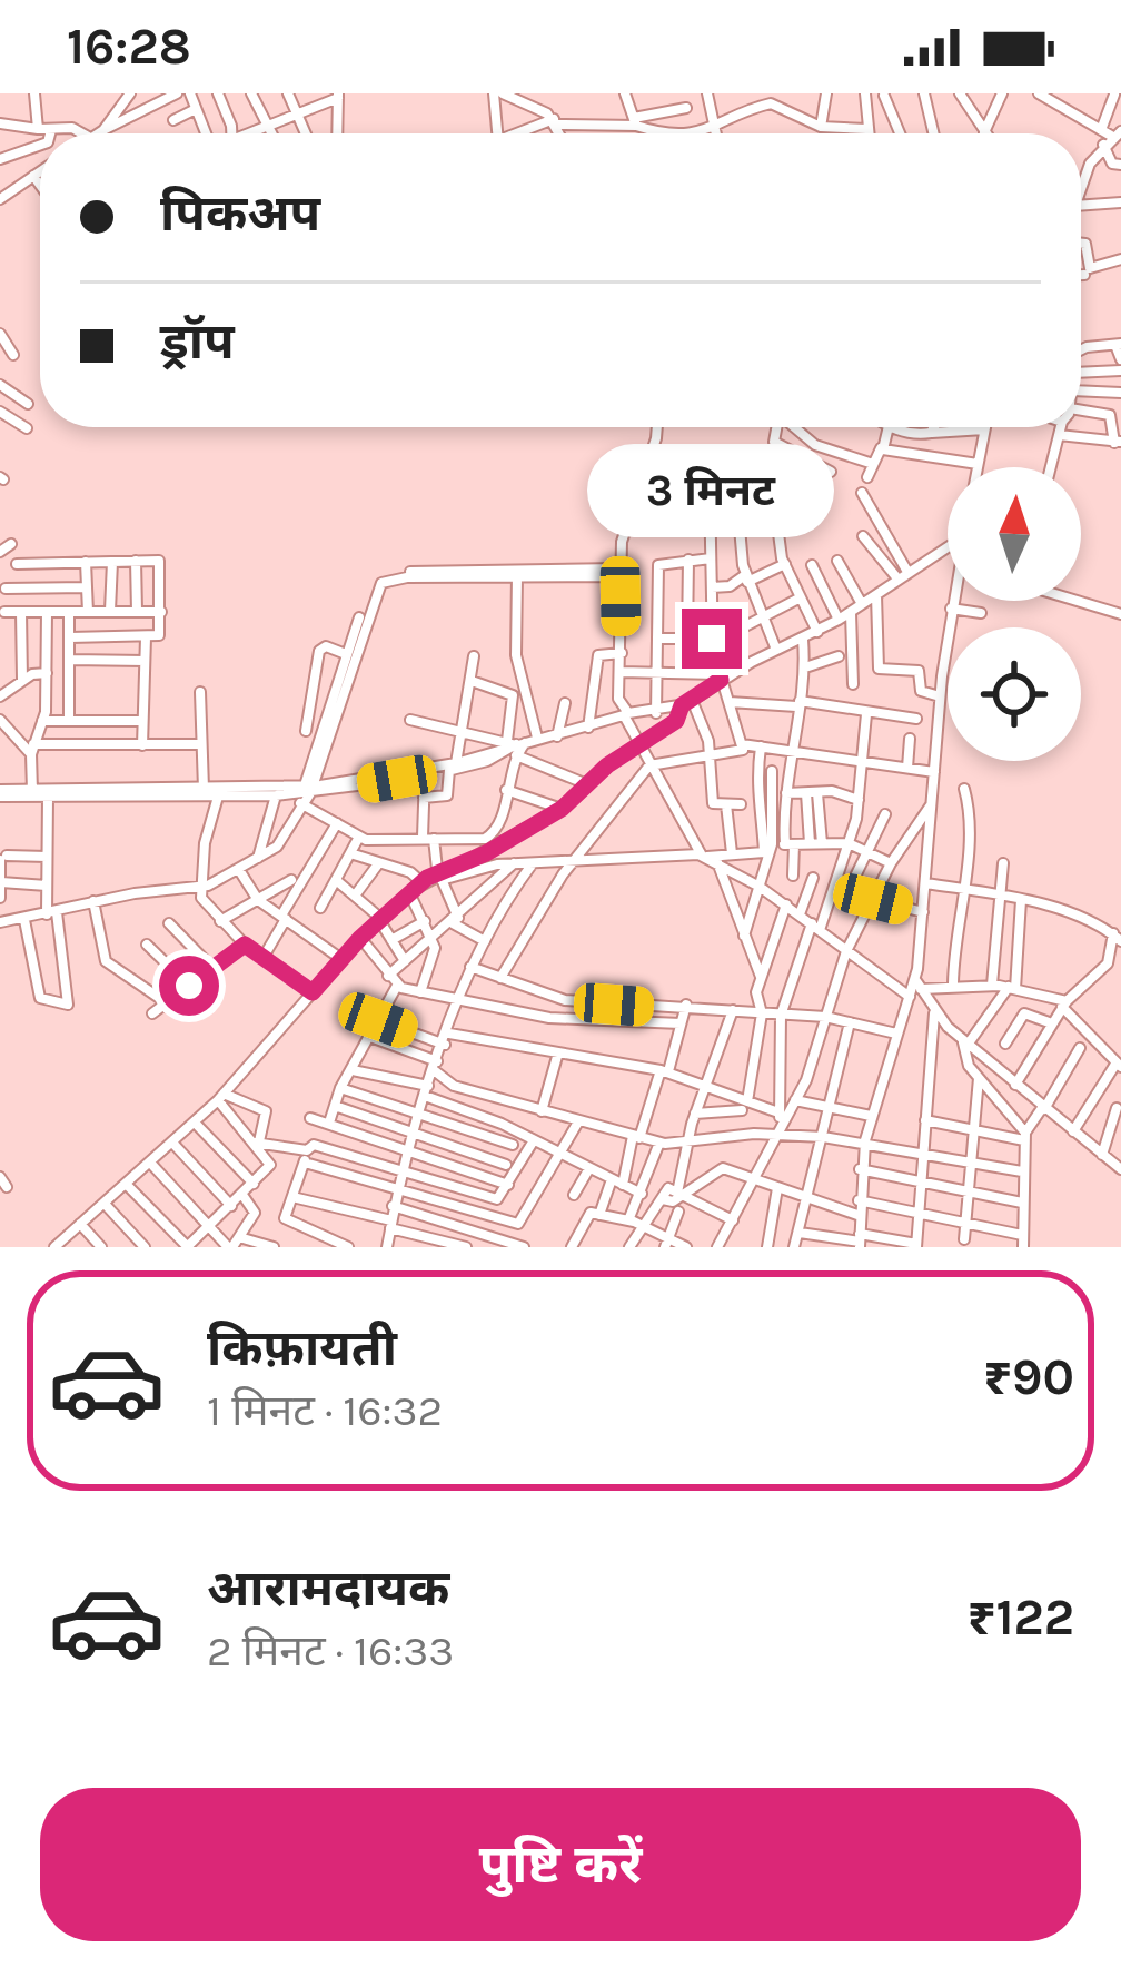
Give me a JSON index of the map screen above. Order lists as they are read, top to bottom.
{
  "north": "top",
  "page": {
    "status": "16:28",
    "banner": ["पिकअप", "ड्रॉप"],
    "bubble": "3 मिनट",
    "list": [
      {
        "name": "किफ़ायती",
        "note": "1 मिनट · 16:32",
        "value": "₹90"
      },
      {
        "name": "आरामदायक",
        "note": "2 मिनट · 16:33",
        "value": "₹122"
      }
    ],
    "buttons": "पुष्टि करें"
  }
}
